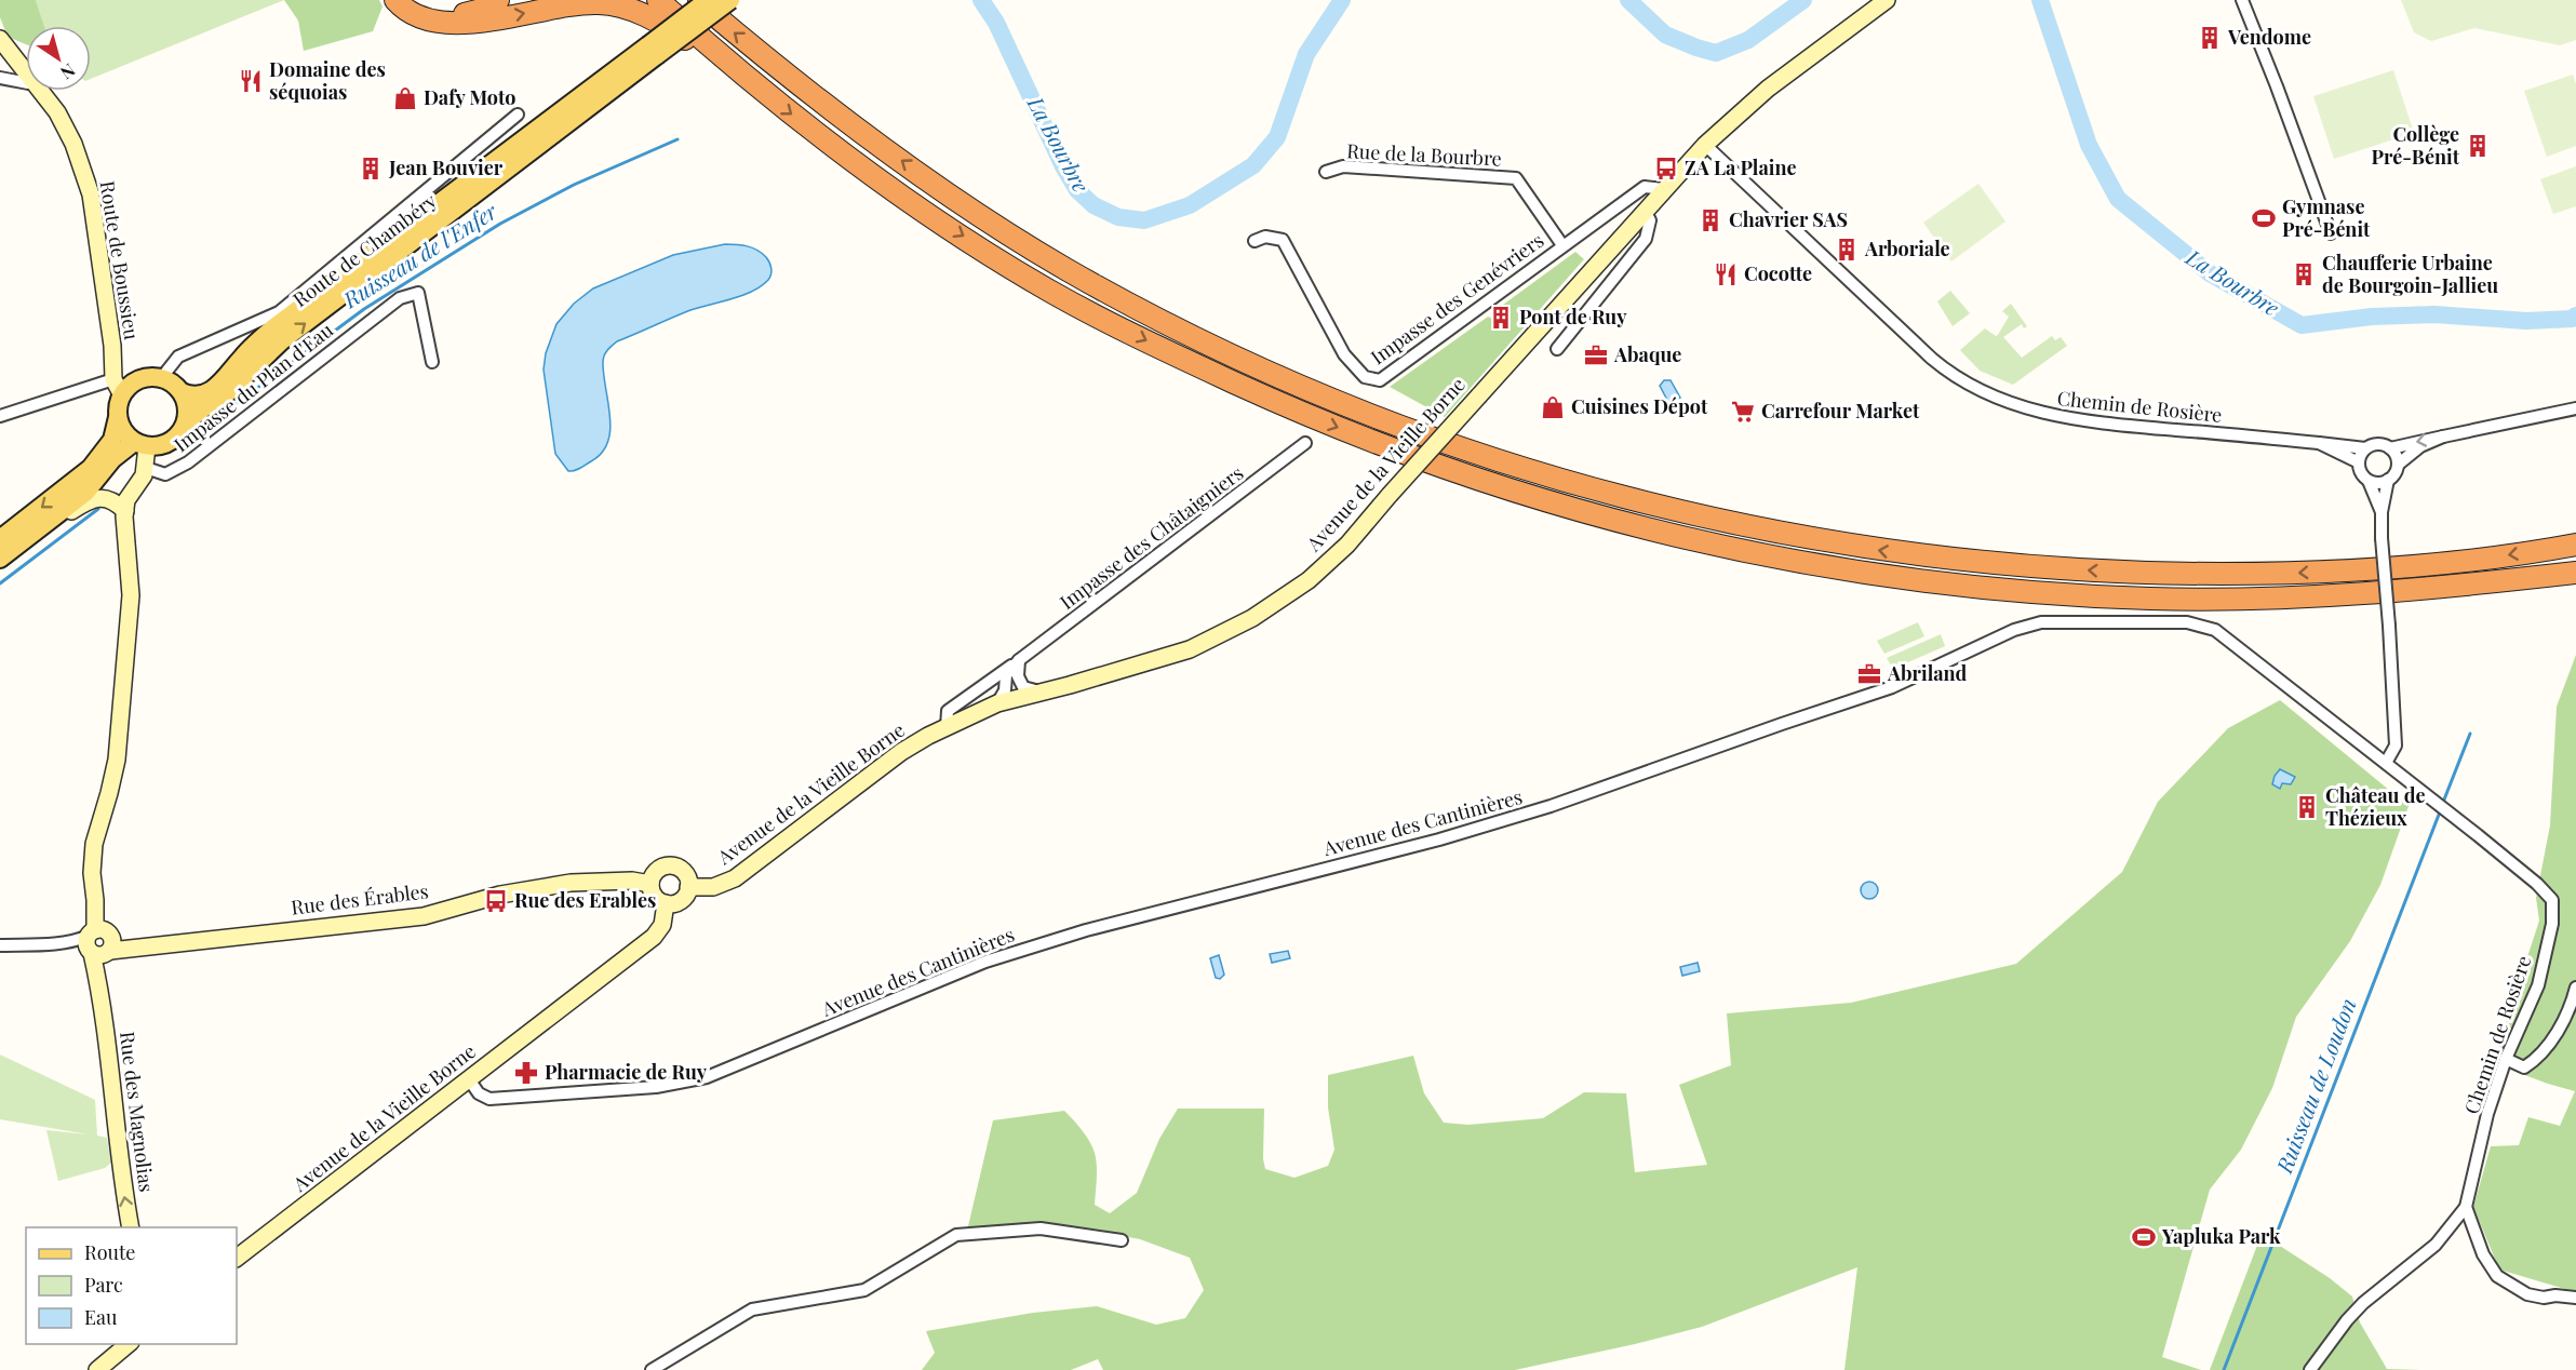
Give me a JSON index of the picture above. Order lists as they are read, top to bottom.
{
  "streets": {
    "main road": [
      "Route de Chambéry",
      "Route de Boussieu",
      "Avenue de la Vieille Borne",
      "Rue des Érables",
      "Rue des Magnolias"
    ],
    "street": [
      "Rue de la Bourbre",
      "Impasse des Genévriers",
      "Impasse du Plan d'Eau",
      "Chemin de Rosière",
      "Impasse des Châtaigniers",
      "Avenue des Cantinières"
    ]
  },
  "crossings": [
    ["Rue de la Bourbre", "Impasse des Genévriers"],
    ["Route de Chambéry", "Route de Boussieu"],
    ["Impasse des Genévriers", "Avenue de la Vieille Borne"],
    ["Chemin de Rosière", "Avenue de la Vieille Borne"],
    ["Chemin de Rosière", "Avenue des Cantinières"],
    ["Avenue de la Vieille Borne", "Impasse des Châtaigniers"],
    ["Avenue de la Vieille Borne", "Avenue des Cantinières"],
    ["Avenue de la Vieille Borne", "Rue des Érables"],
    ["Rue des Érables", "Rue des Magnolias"]
  ],
  "one_way": ["Rue des Magnolias"],
  "water": ["La Bourbre", "Ruisseau de l'Enfer", "Ruisseau de Loudon"],
  "places": {
    "building": [
      "Vendome",
      "Collège Pré-Bénit",
      "Jean Bouvier",
      "Chavrier SAS",
      "Arboriale",
      "Chaufferie Urbaine de Bourgoin-Jallieu",
      "Pont de Ruy",
      "Château de Thézieux"
    ],
    "restaurant": ["Domaine des séquoias", "Cocotte"],
    "shop": ["Dafy Moto", "Cuisines Dépot"],
    "bus stop": ["ZA La Plaine", "Rue des Erables"],
    "sports": ["Gymnase Pré-Bénit", "Yapluka Park"],
    "office": ["Abaque", "Abriland"],
    "supermarket": ["Carrefour Market"],
    "pharmacy": ["Pharmacie de Ruy"]
  },
  "legend": ["Route", "Parc", "Eau"],
  "north": "bottom right"
}
